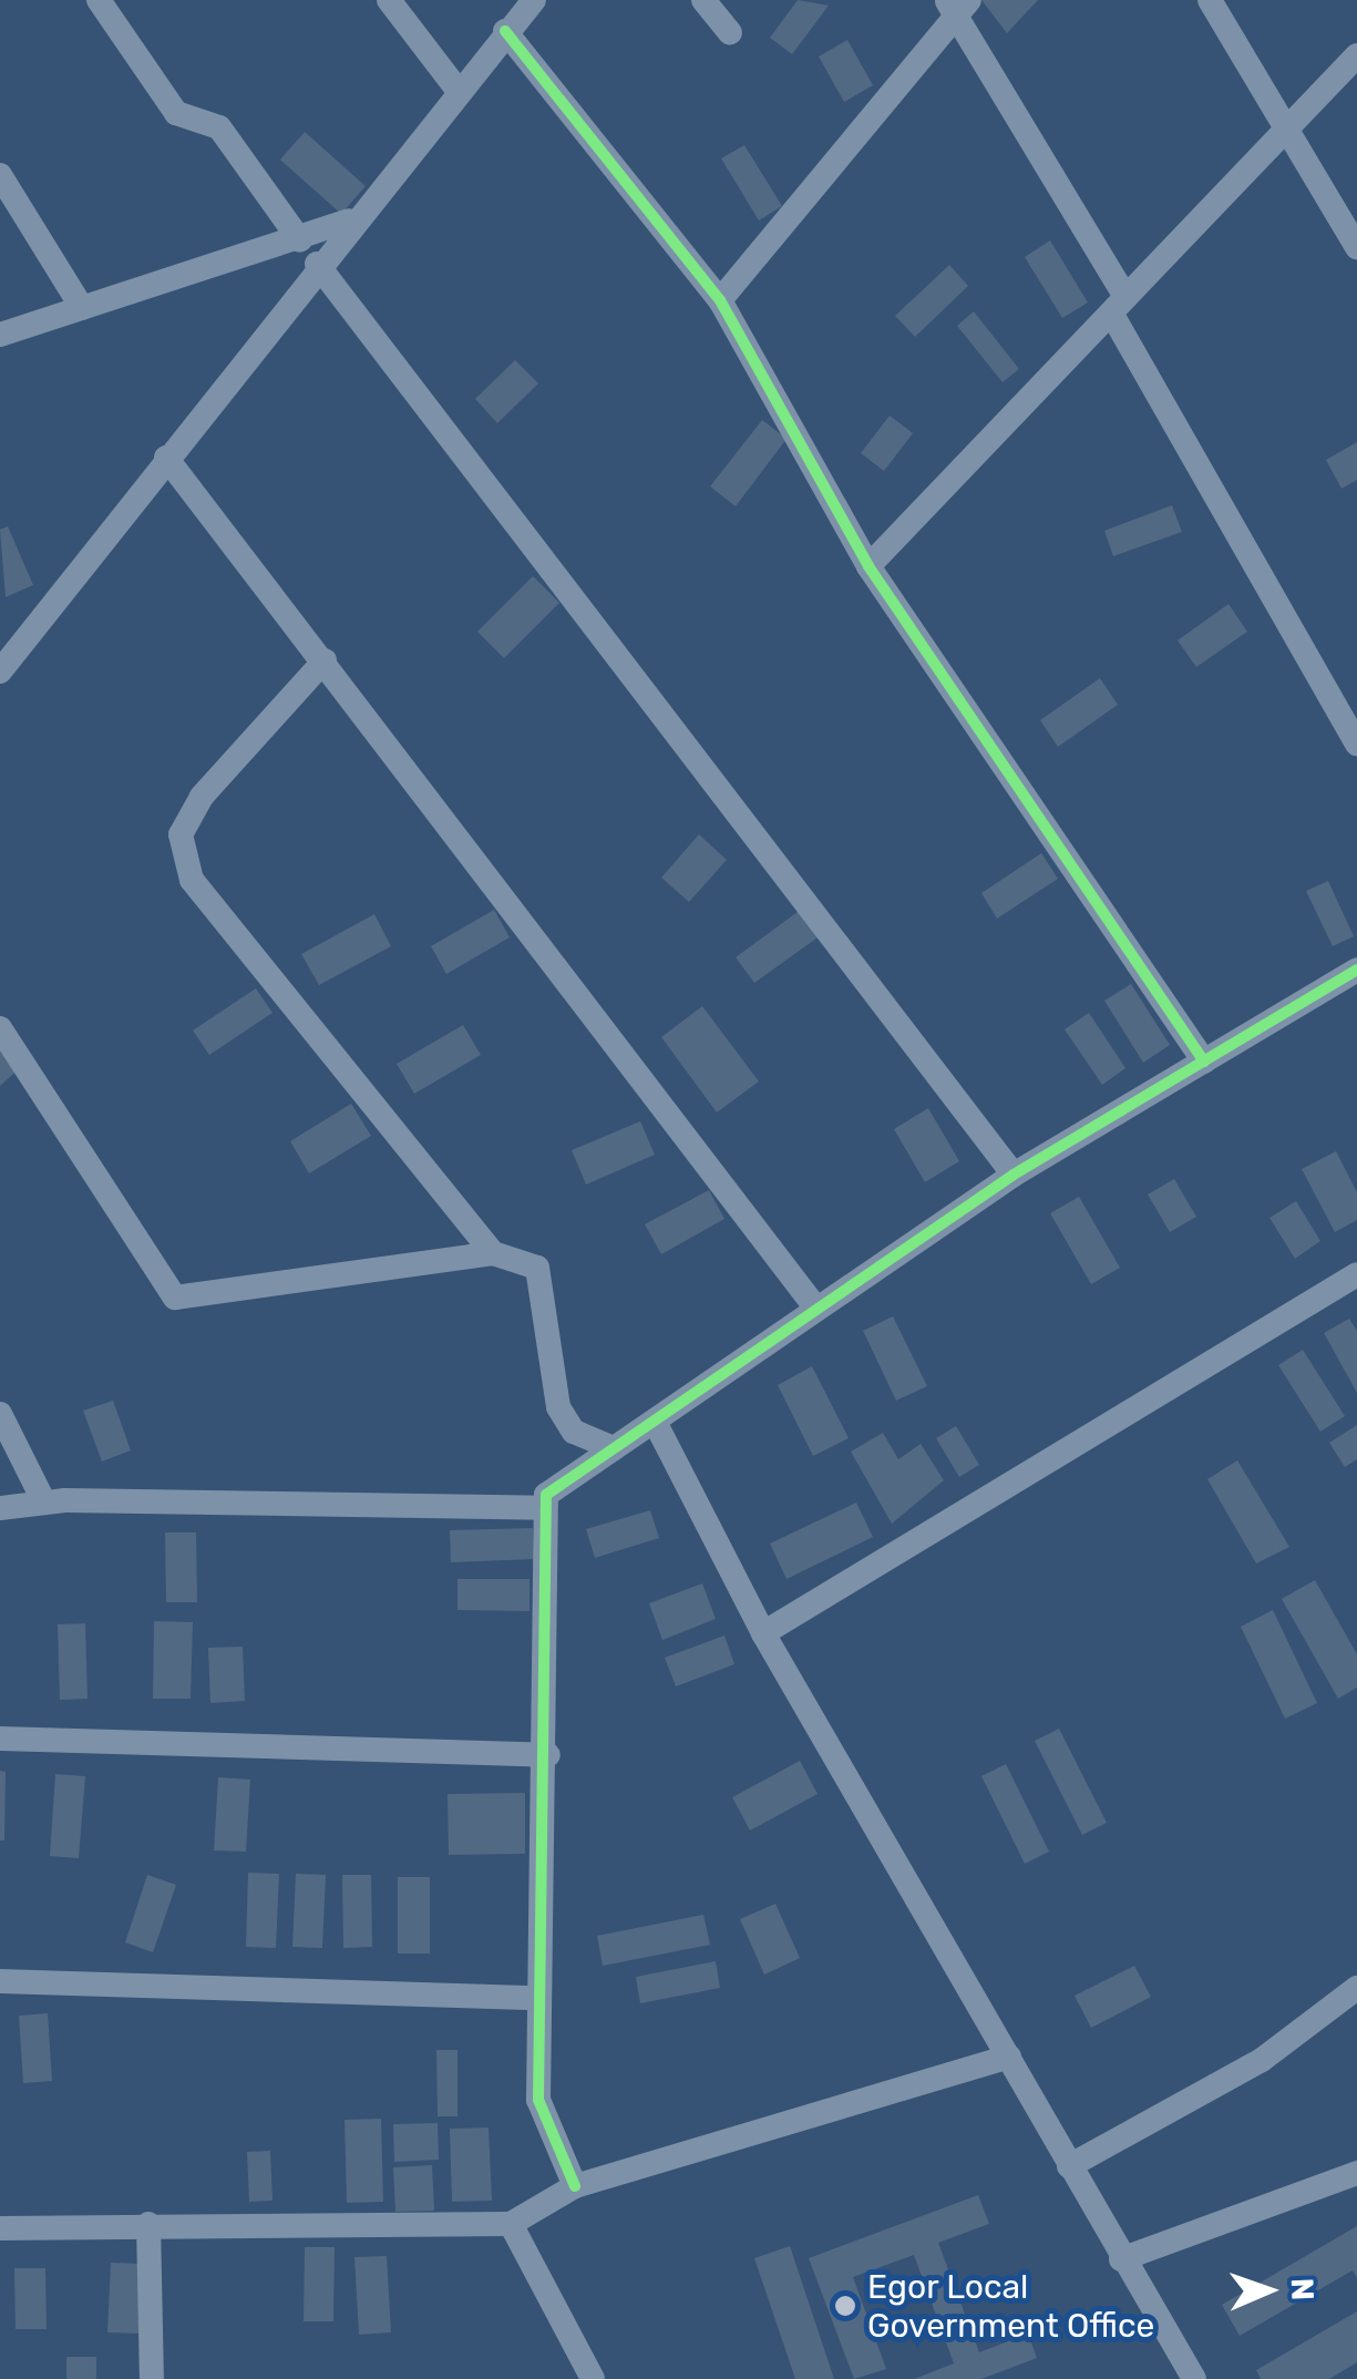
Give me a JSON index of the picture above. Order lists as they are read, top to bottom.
{
  "places": ["Egor Local Government Office"],
  "north": "right"
}
